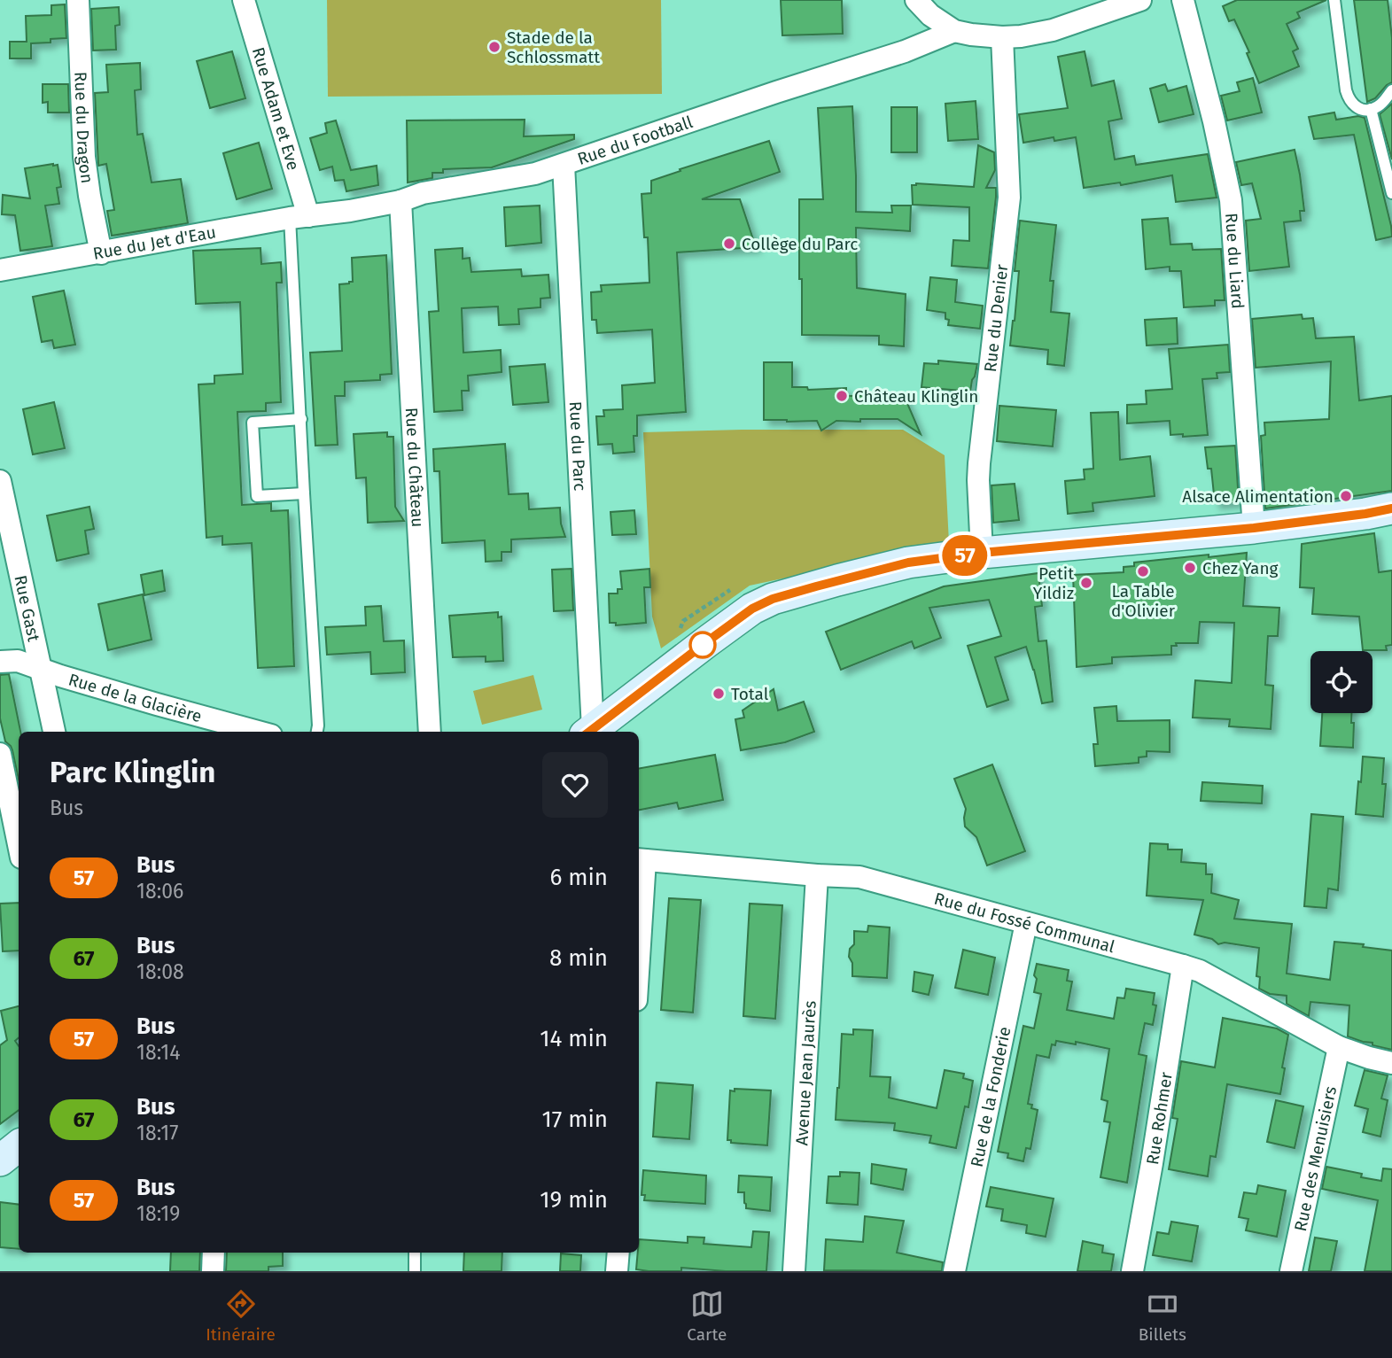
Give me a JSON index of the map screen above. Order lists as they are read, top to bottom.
{
  "streets": {
    "street": [
      "Rue Adam et Eve",
      "Rue du Dragon",
      "Rue du Football",
      "Rue du Jet d'Eau",
      "Rue du Liard",
      "Rue du Denier",
      "Rue du Parc",
      "Rue du Château",
      "Rue Gast",
      "Rue de la Glacière",
      "Rue du Fossé Communal",
      "Avenue Jean Jaurès",
      "Rue de la Fonderie",
      "Rue Rohmer",
      "Rue des Menuisiers"
    ]
  },
  "crossings": [
    ["Rue Adam et Eve", "Rue du Football"],
    ["Rue Adam et Eve", "Rue du Jet d'Eau"],
    ["Rue du Dragon", "Rue du Jet d'Eau"],
    ["Rue du Football", "Rue du Jet d'Eau"],
    ["Rue du Football", "Rue du Parc"],
    ["Rue du Football", "Rue du Château"],
    ["Rue Gast", "Rue de la Glacière"],
    ["Rue du Fossé Communal", "Avenue Jean Jaurès"],
    ["Rue du Fossé Communal", "Rue de la Fonderie"],
    ["Rue du Fossé Communal", "Rue Rohmer"],
    ["Rue du Fossé Communal", "Rue des Menuisiers"]
  ],
  "places": [
    "Stade de la Schlossmatt",
    "Collège du Parc",
    "Château Klinglin",
    "Alsace Alimentation",
    "Chez Yang",
    "La Table d'Olivier",
    "Petit Yildiz",
    "Total"
  ],
  "lines": ["bus line 57"],
  "page": {
    "on_map": "57",
    "heading": ["Parc Klinglin", "Bus"],
    "list": [
      {
        "mark": "57",
        "name": "Bus",
        "note": "18:06",
        "value": "6 min"
      },
      {
        "mark": "67",
        "name": "Bus",
        "note": "18:08",
        "value": "8 min"
      },
      {
        "mark": "57",
        "name": "Bus",
        "note": "18:14",
        "value": "14 min"
      },
      {
        "mark": "67",
        "name": "Bus",
        "note": "18:17",
        "value": "17 min"
      },
      {
        "mark": "57",
        "name": "Bus",
        "note": "18:19",
        "value": "19 min"
      }
    ],
    "tabs": ["Itinéraire", "Carte", "Billets"]
  }
}
